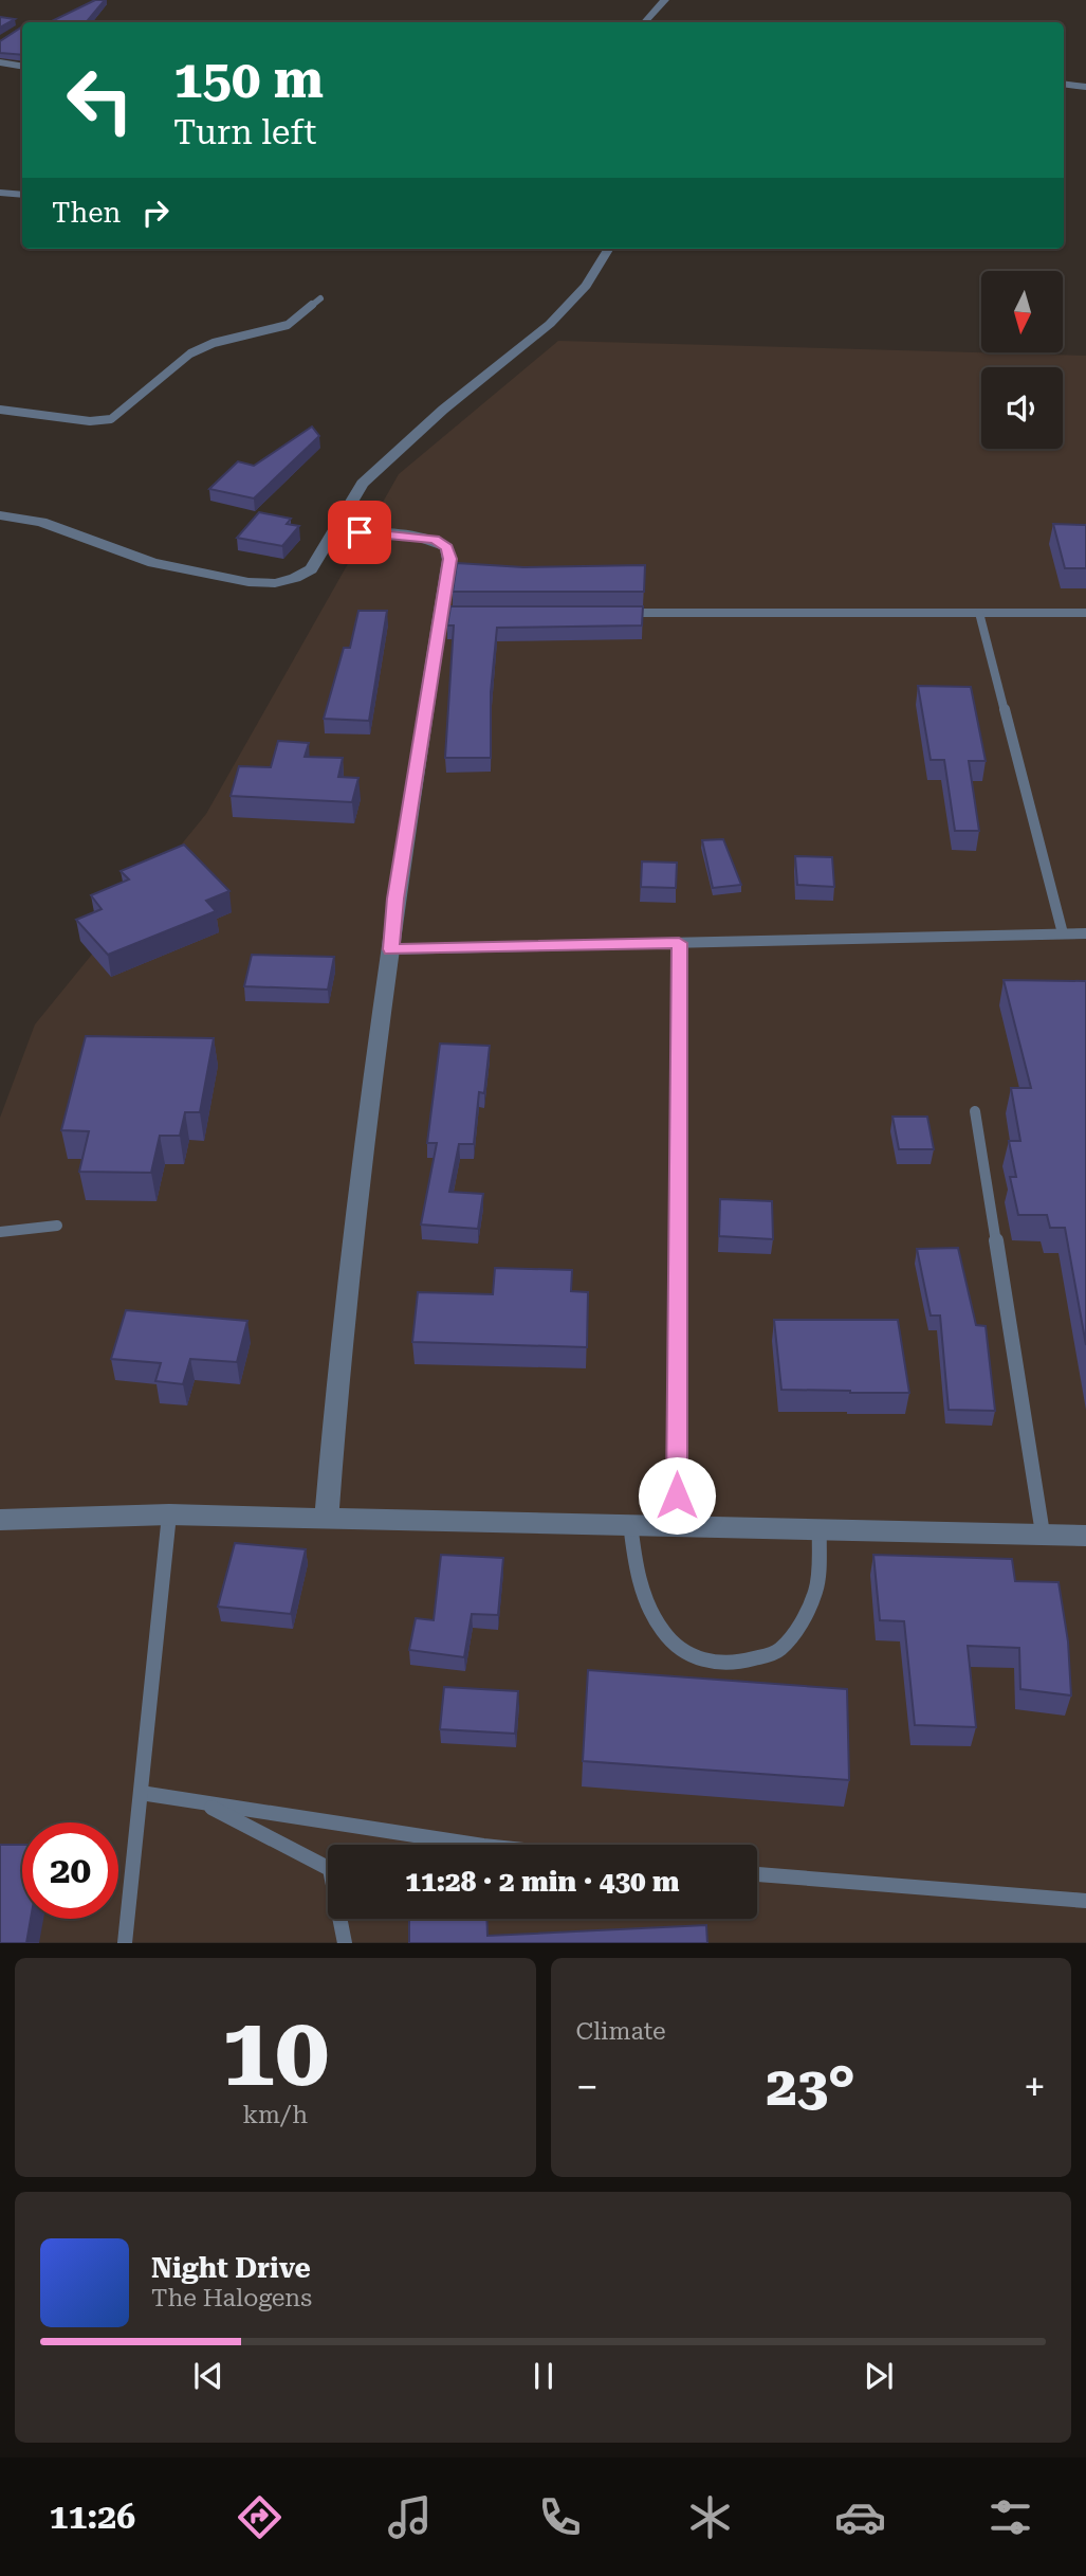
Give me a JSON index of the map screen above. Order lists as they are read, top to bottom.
{
  "north": "bottom",
  "page": {
    "turn": ["150 m", "Turn left"],
    "then": "Then",
    "limit": "20",
    "trip": "11:28 · 2 min · 430 m",
    "tile": [
      ["10", "km/h"],
      "Climate"
    ],
    "heat": ["−", "23°", "+"],
    "song": ["Night Drive", "The Halogens"],
    "tabs": "11:26"
  }
}
